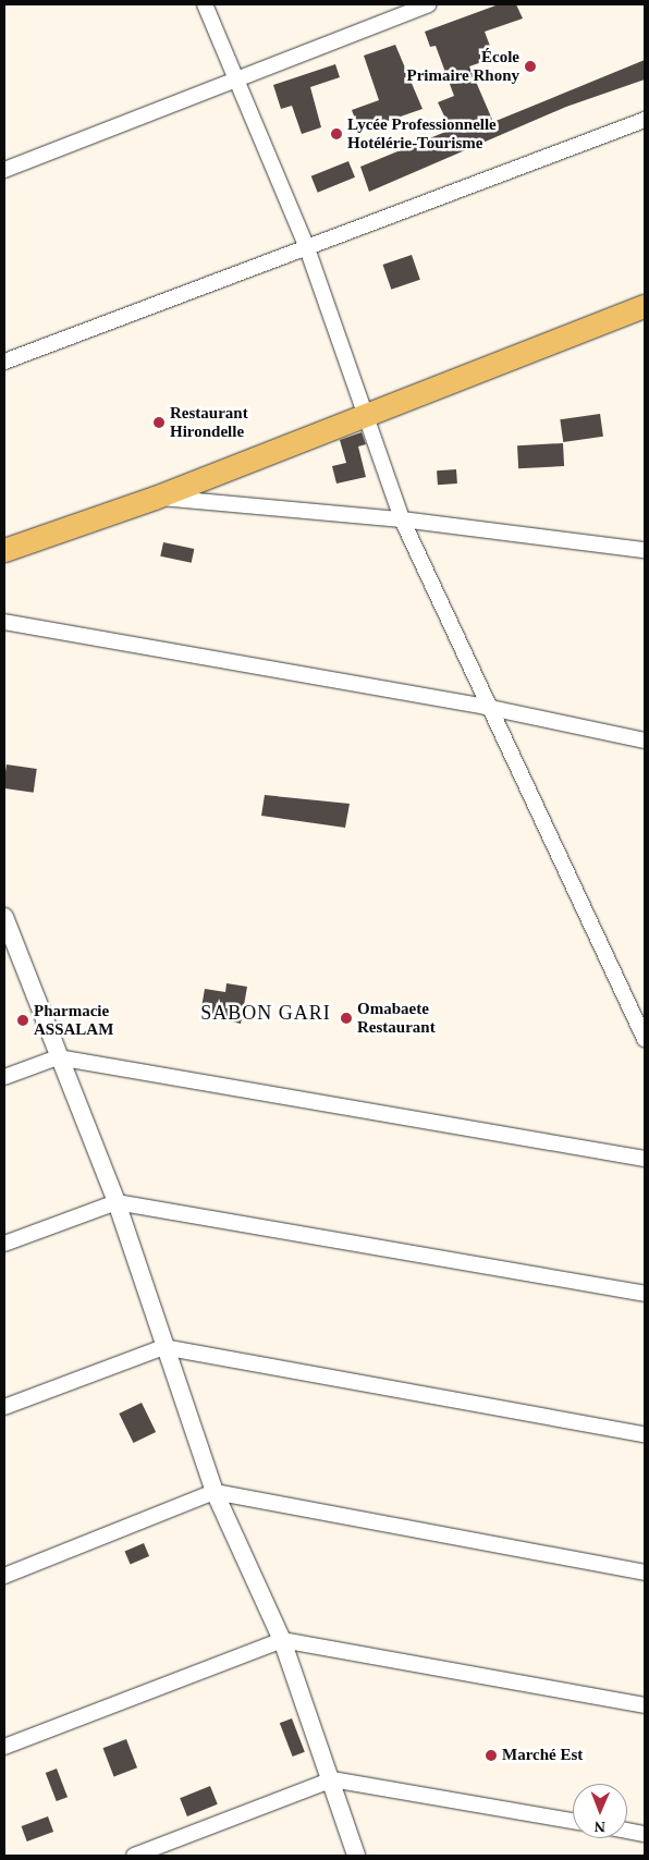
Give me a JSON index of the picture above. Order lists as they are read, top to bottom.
{
  "districts": ["SABON GARI"],
  "places": [
    "École Primaire Rhony",
    "Lycée Professionnelle Hotélérie-Tourisme",
    "Restaurant Hirondelle",
    "Omabaete Restaurant",
    "Pharmacie ASSALAM",
    "Marché Est"
  ],
  "north": "bottom"
}
